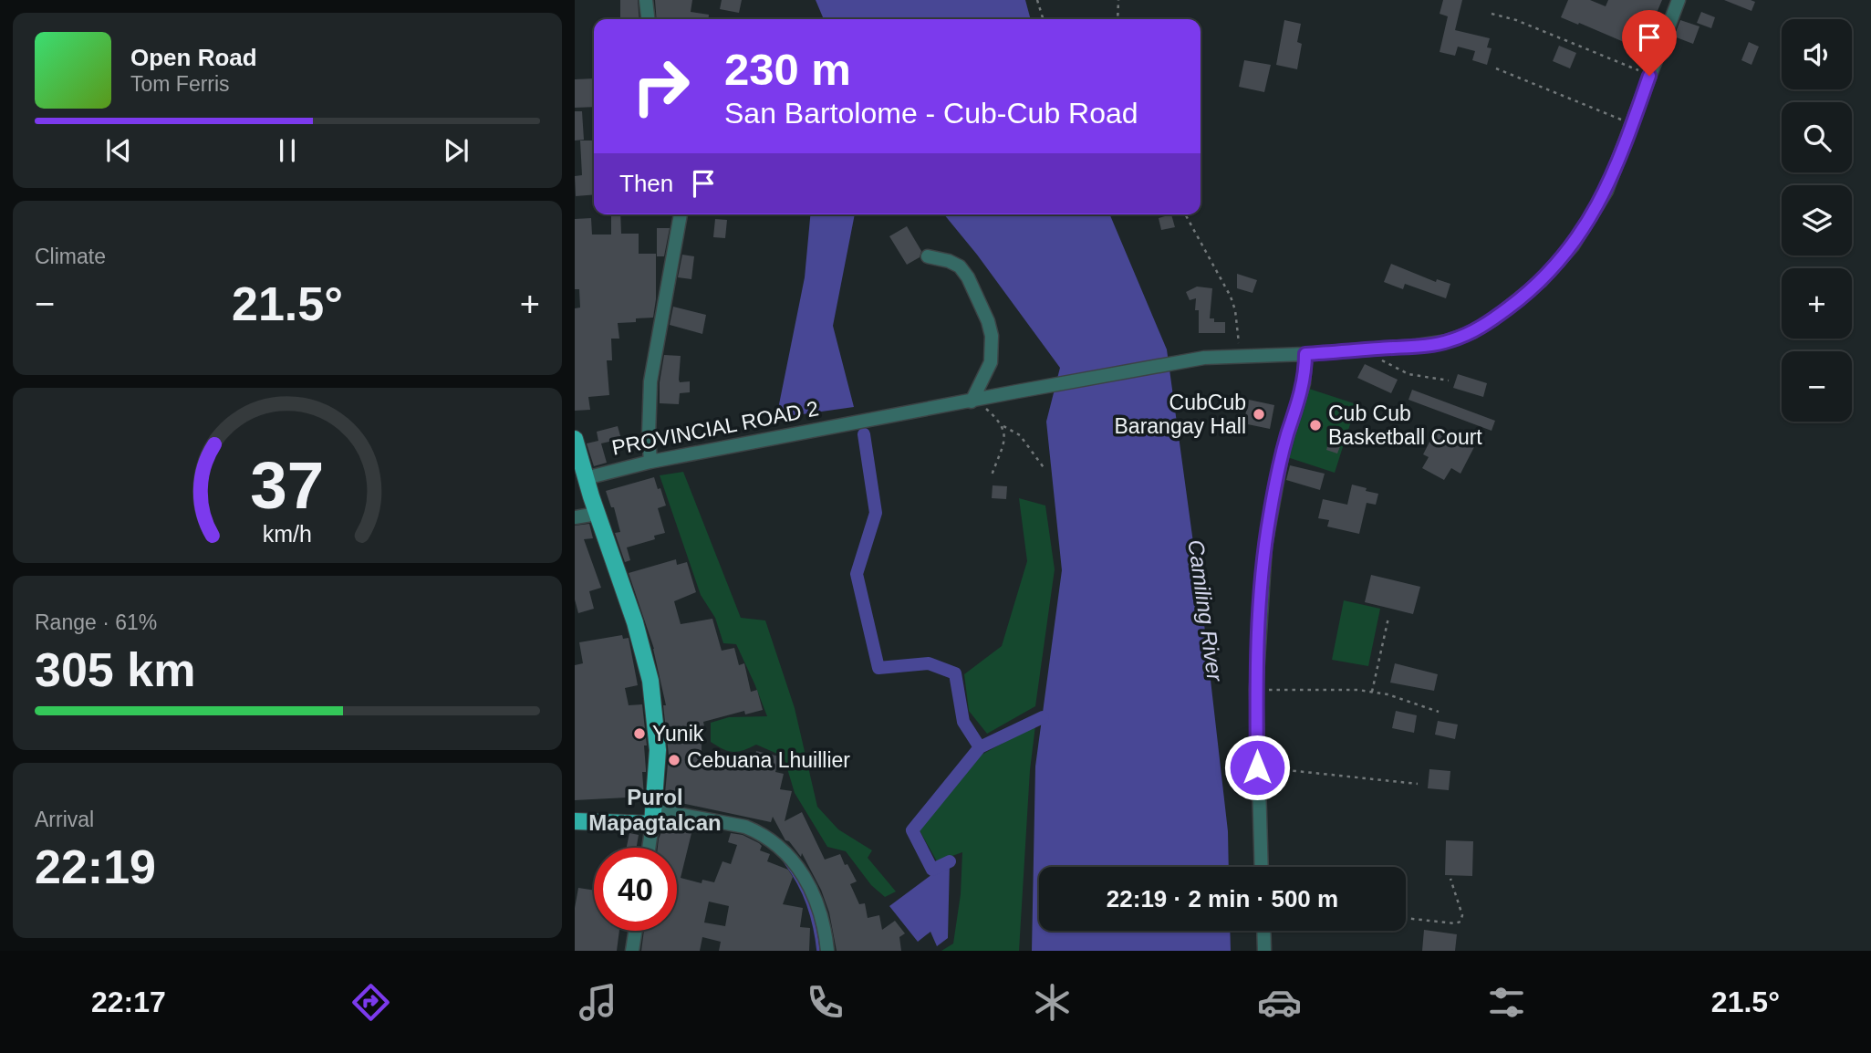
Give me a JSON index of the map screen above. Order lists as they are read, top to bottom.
{
  "streets": {
    "street": ["PROVINCIAL ROAD 2"]
  },
  "districts": ["Purol Mapagtalcan"],
  "water": ["Camiling River"],
  "places": [
    "CubCub Barangay Hall",
    "Cub Cub Basketball Court",
    "Yunik",
    "Cebuana Lhuillier"
  ],
  "page": {
    "map_buttons": ["+", "−"],
    "turn": ["230 m", "San Bartolome - Cub-Cub Road"],
    "song": ["Open Road", "Tom Ferris"],
    "then": "Then",
    "tile": [
      "Climate",
      ["Range · 61%", "305 km"],
      ["Arrival", "22:19"]
    ],
    "heat": ["−", "21.5°", "+"],
    "limit": "40",
    "trip": "22:19 · 2 min · 500 m",
    "tabs": ["22:17", "21.5°"],
    "gauge": ["37", "km/h"]
  }
}
